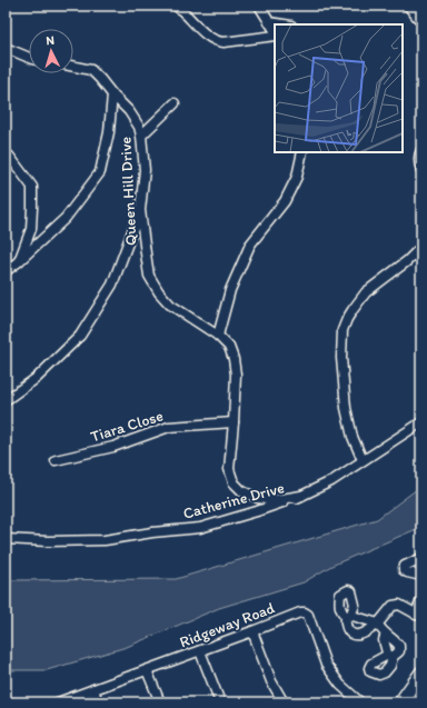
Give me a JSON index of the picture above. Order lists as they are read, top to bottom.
{
  "streets": {
    "street": [
      "Queen Hill Drive",
      "Tiara Close",
      "Catherine Drive",
      "Ridgeway Road"
    ]
  },
  "crossings": [
    ["Queen Hill Drive", "Tiara Close"],
    ["Queen Hill Drive", "Catherine Drive"]
  ],
  "north": "top"
}
